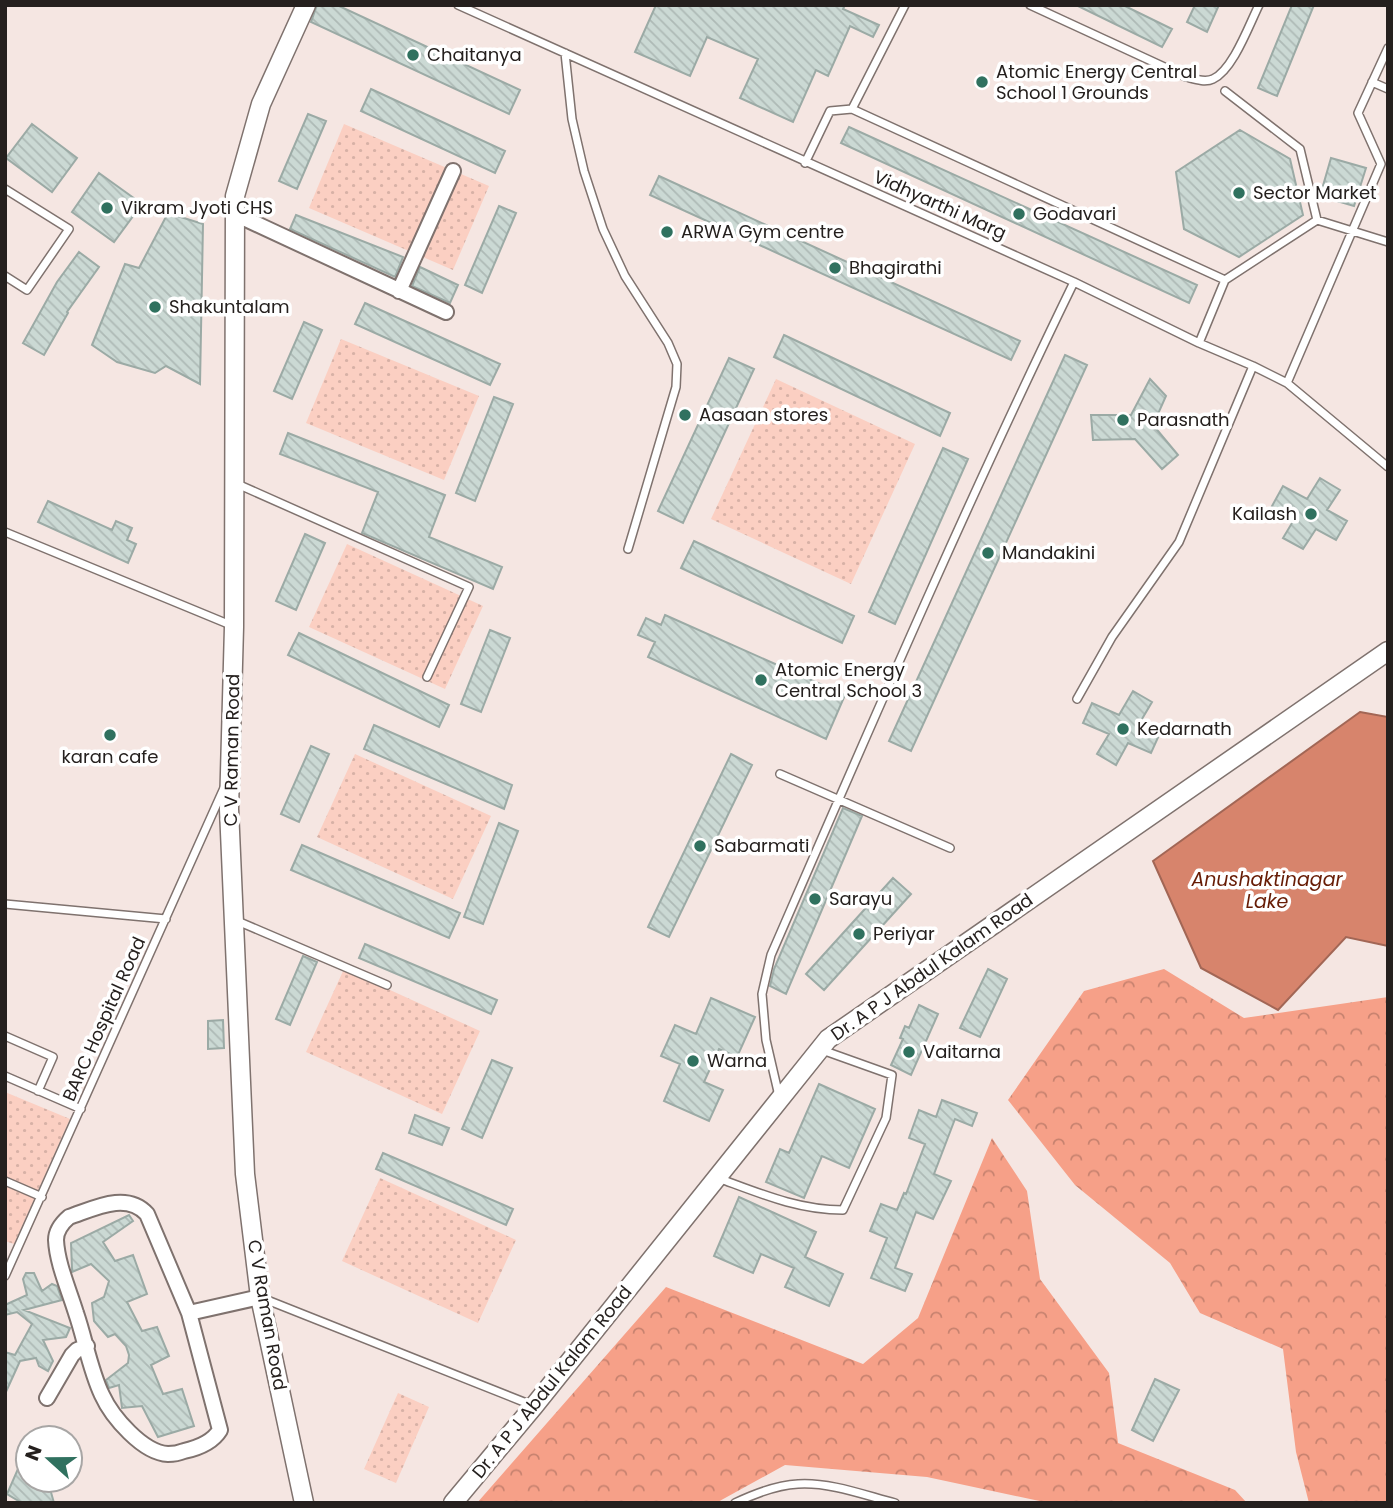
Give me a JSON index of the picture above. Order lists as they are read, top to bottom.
{
  "streets": {
    "street": ["C V Raman Road", "Dr. A P J Abdul Kalam Road"],
    "lane": ["Vidhyarthi Marg", "BARC Hospital Road"]
  },
  "crossings": [
    ["C V Raman Road", "BARC Hospital Road"]
  ],
  "water": ["Anushaktinagar Lake"],
  "places": [
    "Chaitanya",
    "Atomic Energy Central School 1 Grounds",
    "Sector Market",
    "Vikram Jyoti CHS",
    "Godavari",
    "ARWA Gym centre",
    "Bhagirathi",
    "Shakuntalam",
    "Aasaan stores",
    "Parasnath",
    "Kailash",
    "Mandakini",
    "Atomic Energy Central School 3",
    "Kedarnath",
    "karan cafe",
    "Sabarmati",
    "Sarayu",
    "Periyar",
    "Vaitarna",
    "Warna"
  ],
  "north": "left"
}
